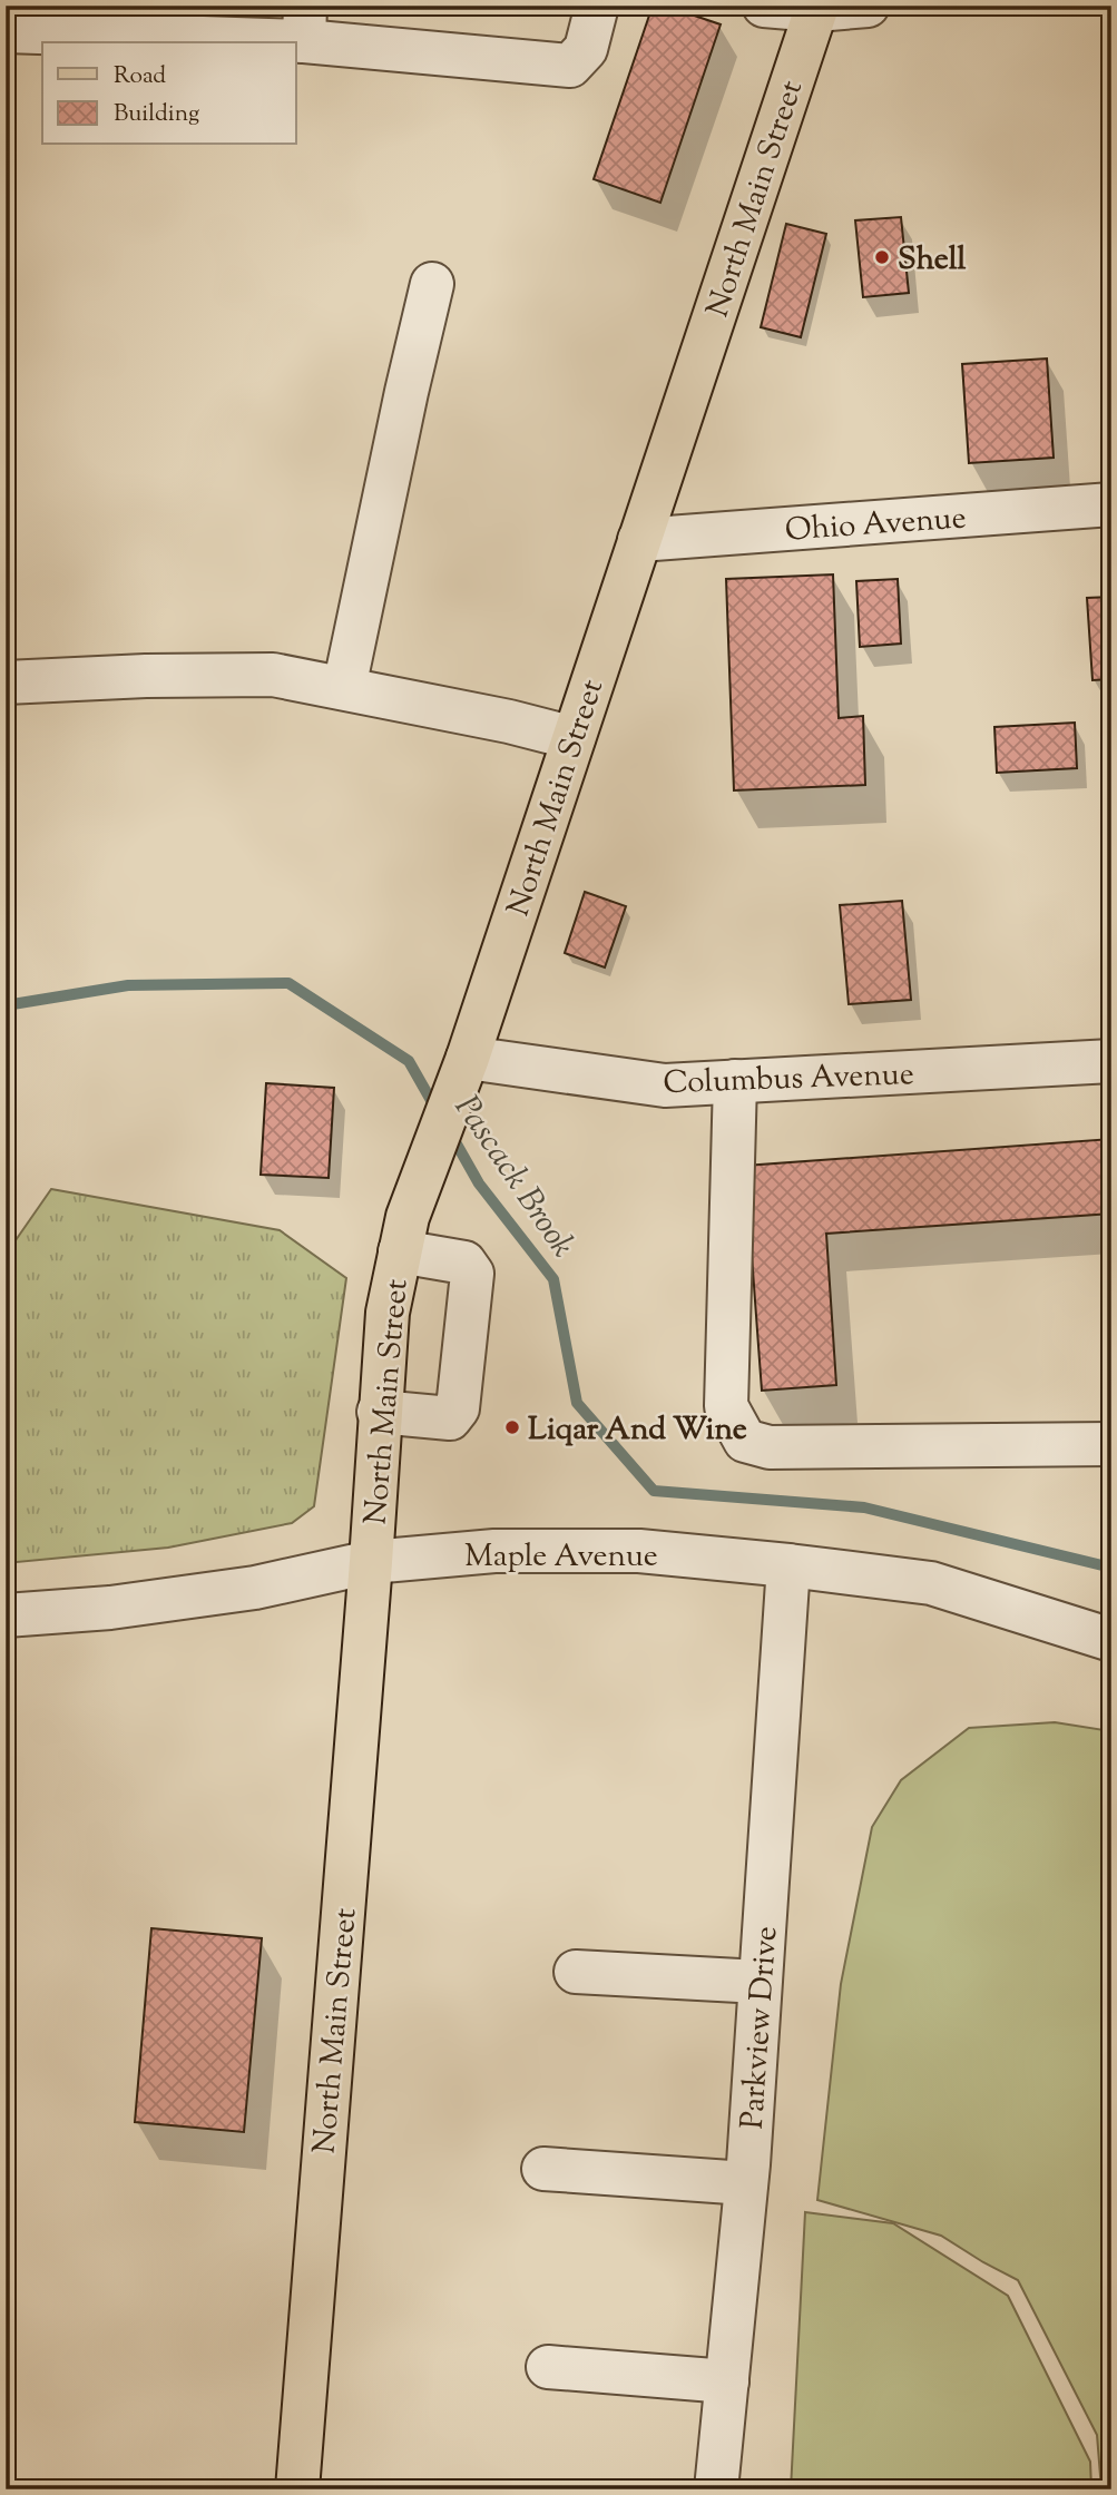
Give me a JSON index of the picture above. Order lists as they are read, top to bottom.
{
  "streets": {
    "main road": ["North Main Street"],
    "street": [
      "Ohio Avenue",
      "Columbus Avenue",
      "Maple Avenue",
      "Parkview Drive"
    ]
  },
  "crossings": [
    ["North Main Street", "Ohio Avenue"],
    ["North Main Street", "Columbus Avenue"],
    ["North Main Street", "Maple Avenue"],
    ["Maple Avenue", "Parkview Drive"]
  ],
  "water": ["Pascack Brook"],
  "places": ["Shell", "Liqar And Wine"],
  "legend": ["Road", "Building"]
}
